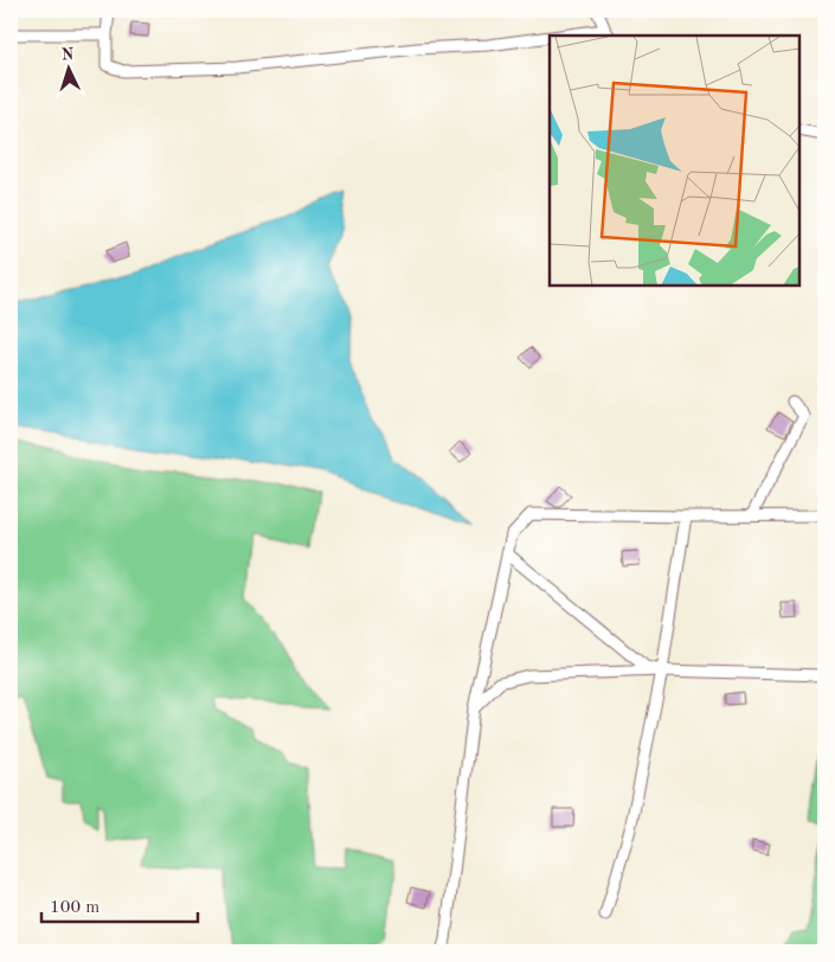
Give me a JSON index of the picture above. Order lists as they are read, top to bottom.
{
  "scale_bar": "100 m",
  "north": "top"
}
